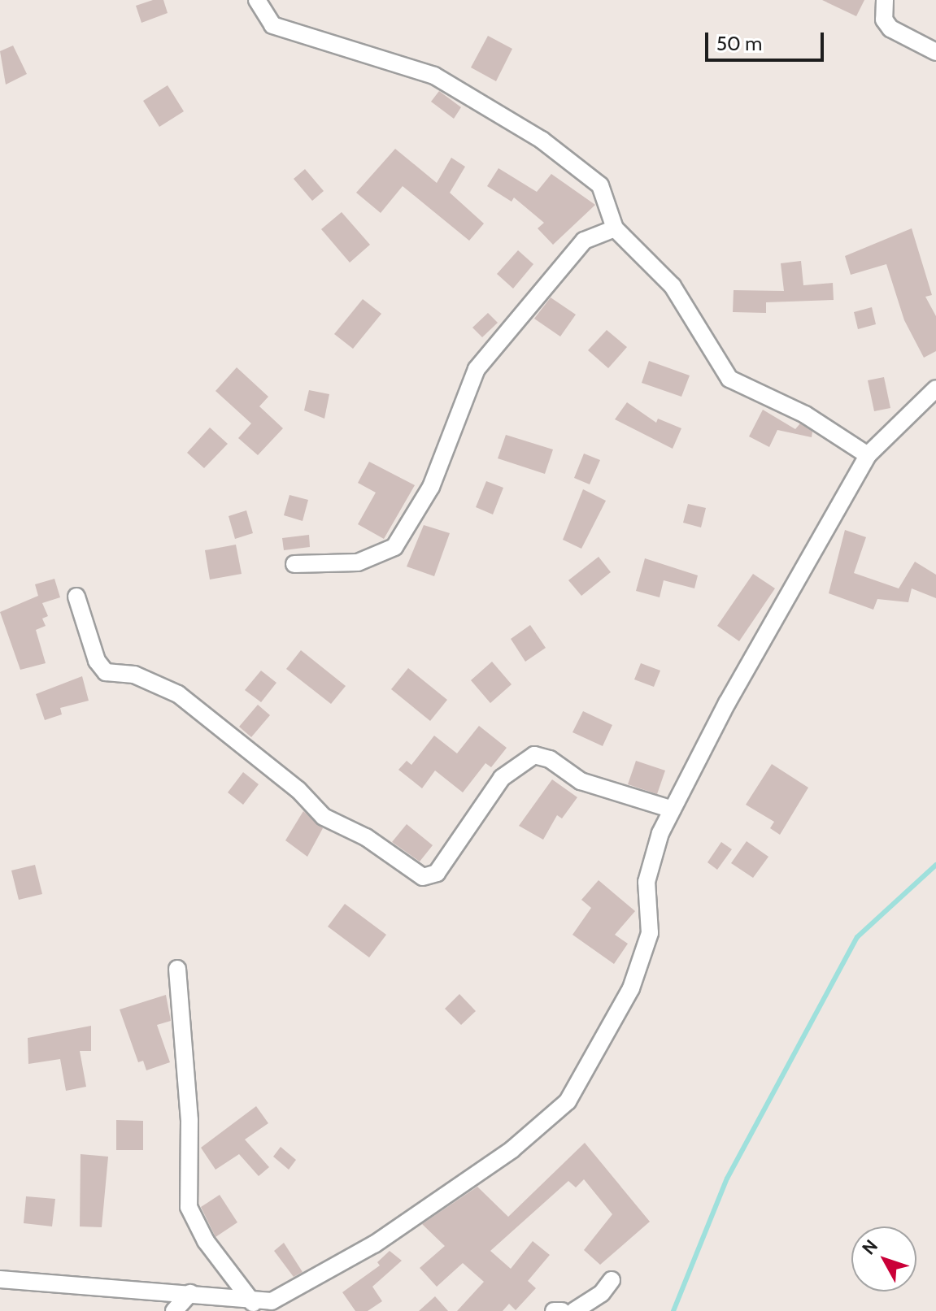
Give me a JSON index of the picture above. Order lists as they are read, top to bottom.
{
  "scale_bar": "50 m",
  "north": "top left"
}
